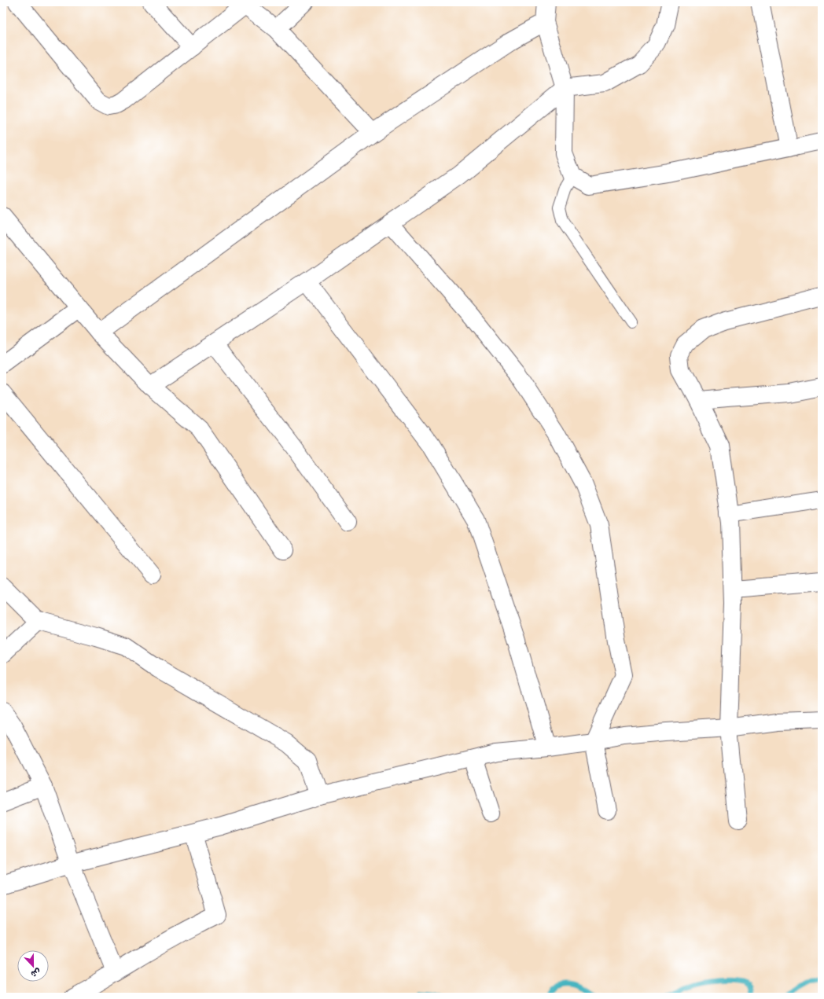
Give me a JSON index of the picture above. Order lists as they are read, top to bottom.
{
  "north": "bottom"
}
